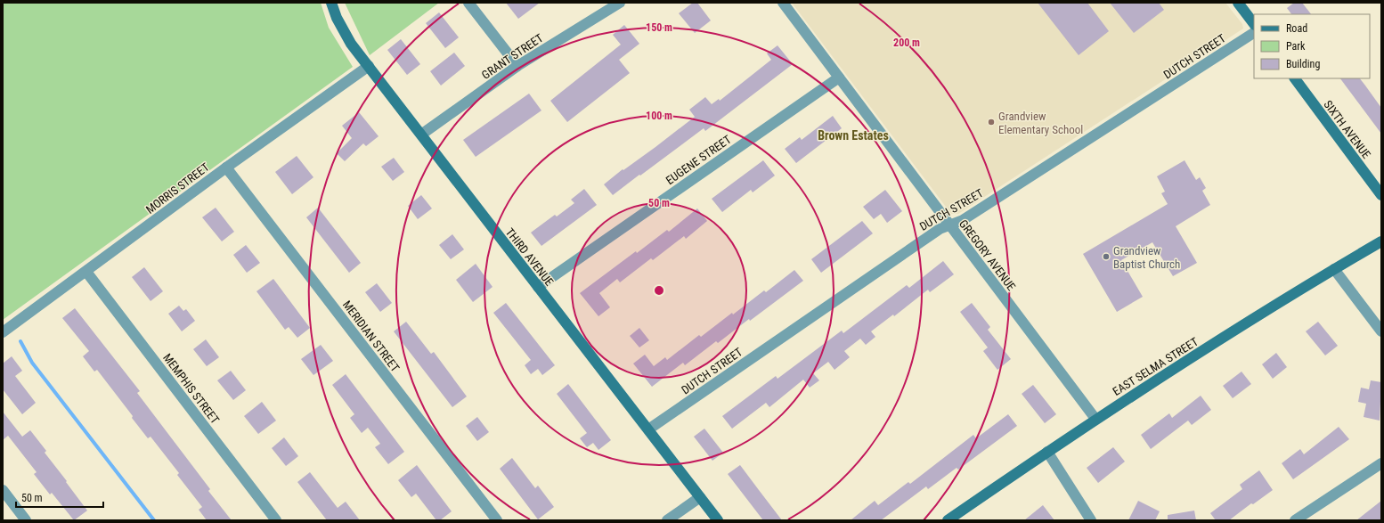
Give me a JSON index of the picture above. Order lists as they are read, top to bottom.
{
  "streets": {
    "street": [
      "GRANT STREET",
      "DUTCH STREET",
      "SIXTH AVENUE",
      "EUGENE STREET",
      "MORRIS STREET",
      "GREGORY AVENUE",
      "THIRD AVENUE",
      "MERIDIAN STREET",
      "EAST SELMA STREET",
      "MEMPHIS STREET"
    ]
  },
  "crossings": [
    ["GRANT STREET", "THIRD AVENUE"],
    ["DUTCH STREET", "GREGORY AVENUE"],
    ["DUTCH STREET", "THIRD AVENUE"],
    ["EUGENE STREET", "GREGORY AVENUE"],
    ["EUGENE STREET", "THIRD AVENUE"],
    ["MORRIS STREET", "THIRD AVENUE"],
    ["MORRIS STREET", "MERIDIAN STREET"],
    ["MORRIS STREET", "MEMPHIS STREET"],
    ["GREGORY AVENUE", "EAST SELMA STREET"]
  ],
  "districts": ["Brown Estates"],
  "places": ["Grandview Elementary School", "Grandview Baptist Church"],
  "legend": ["Road", "Park", "Building"],
  "scale_bar": "50 m",
  "rings": [
    "150 m",
    "200 m",
    "100 m",
    "50 m"
  ]
}
